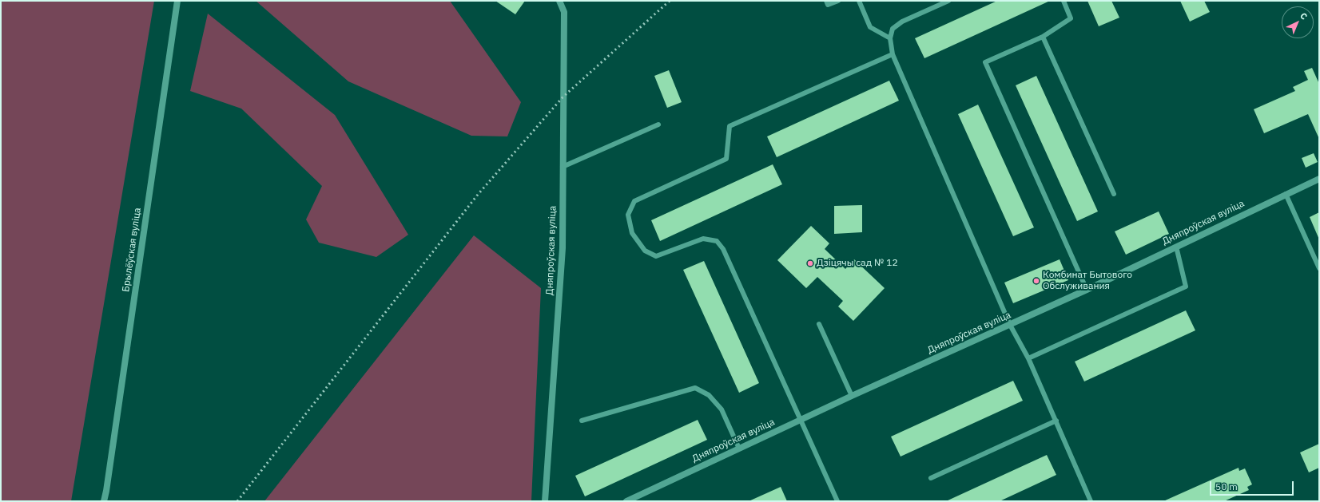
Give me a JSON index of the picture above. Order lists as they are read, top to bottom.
{
  "streets": {
    "street": ["Дняпроўская вуліца", "Брылёўская вуліца"]
  },
  "places": ["Дзіцячы сад № 12", "Комбинат Бытового Обслуживания"],
  "scale_bar": "50 m",
  "north": "top right"
}
